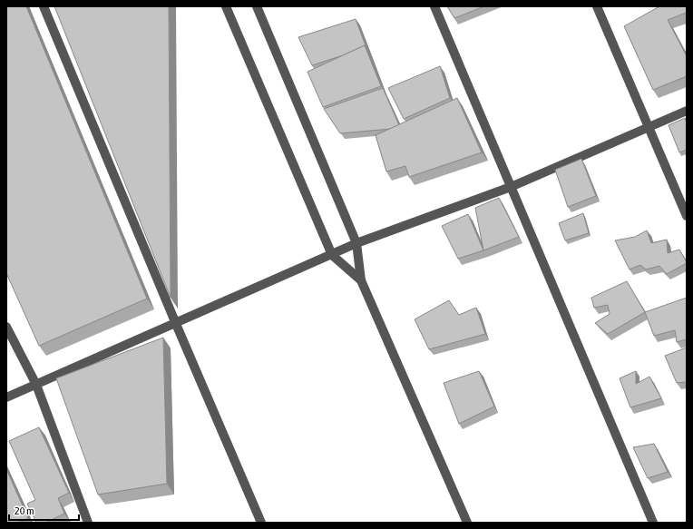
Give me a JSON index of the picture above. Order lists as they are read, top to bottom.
{
  "scale_bar": "20 m"
}
